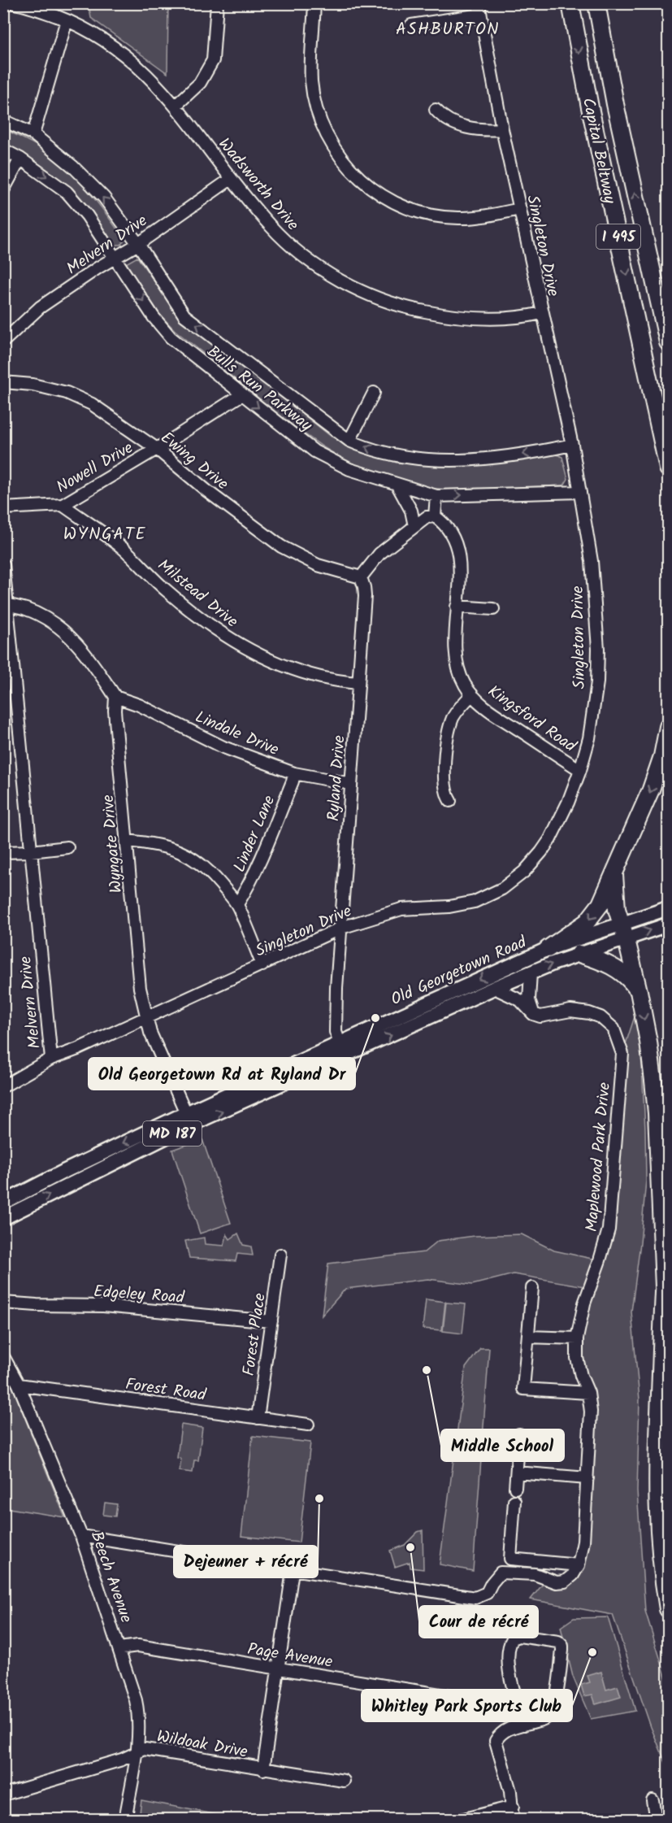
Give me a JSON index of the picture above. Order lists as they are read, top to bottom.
{
  "streets": {
    "highway": ["Capital Beltway", "I 495"],
    "main road": ["Old Georgetown Road", "MD 187"],
    "street": [
      "Wadsworth Drive",
      "Melvern Drive",
      "Singleton Drive",
      "Bulls Run Parkway",
      "Ewing Drive",
      "Nowell Drive",
      "Milstead Drive",
      "Kingsford Road",
      "Lindale Drive",
      "Ryland Drive",
      "Linder Lane",
      "Wyngate Drive",
      "Maplewood Park Drive",
      "Edgeley Road",
      "Forest Place",
      "Forest Road",
      "Beech Avenue",
      "Page Avenue",
      "Wildoak Drive"
    ]
  },
  "crossings": [
    ["Wadsworth Drive", "Melvern Drive"],
    ["Wadsworth Drive", "Singleton Drive"],
    ["Melvern Drive", "Singleton Drive"],
    ["Melvern Drive", "Bulls Run Parkway"],
    ["Singleton Drive", "Bulls Run Parkway"],
    ["Singleton Drive", "Kingsford Road"],
    ["Singleton Drive", "Ryland Drive"],
    ["Singleton Drive", "Wyngate Drive"],
    ["Bulls Run Parkway", "Nowell Drive"],
    ["Ewing Drive", "Nowell Drive"],
    ["Ewing Drive", "Ryland Drive"],
    ["Nowell Drive", "Milstead Drive"],
    ["Milstead Drive", "Ryland Drive"],
    ["Lindale Drive", "Ryland Drive"],
    ["Lindale Drive", "Linder Lane"],
    ["Lindale Drive", "Wyngate Drive"],
    ["Ryland Drive", "Old Georgetown Road"],
    ["Wyngate Drive", "Old Georgetown Road"],
    ["Edgeley Road", "Forest Place"],
    ["Forest Place", "Forest Road"],
    ["Forest Road", "Beech Avenue"],
    ["Beech Avenue", "Page Avenue"],
    ["Beech Avenue", "Wildoak Drive"]
  ],
  "districts": ["ASHBURTON", "WYNGATE"],
  "places": [
    "Old Georgetown Rd at Ryland Dr",
    "Middle School",
    "Dejeuner + récré",
    "Cour de récré",
    "Whitley Park Sports Club"
  ]
}
